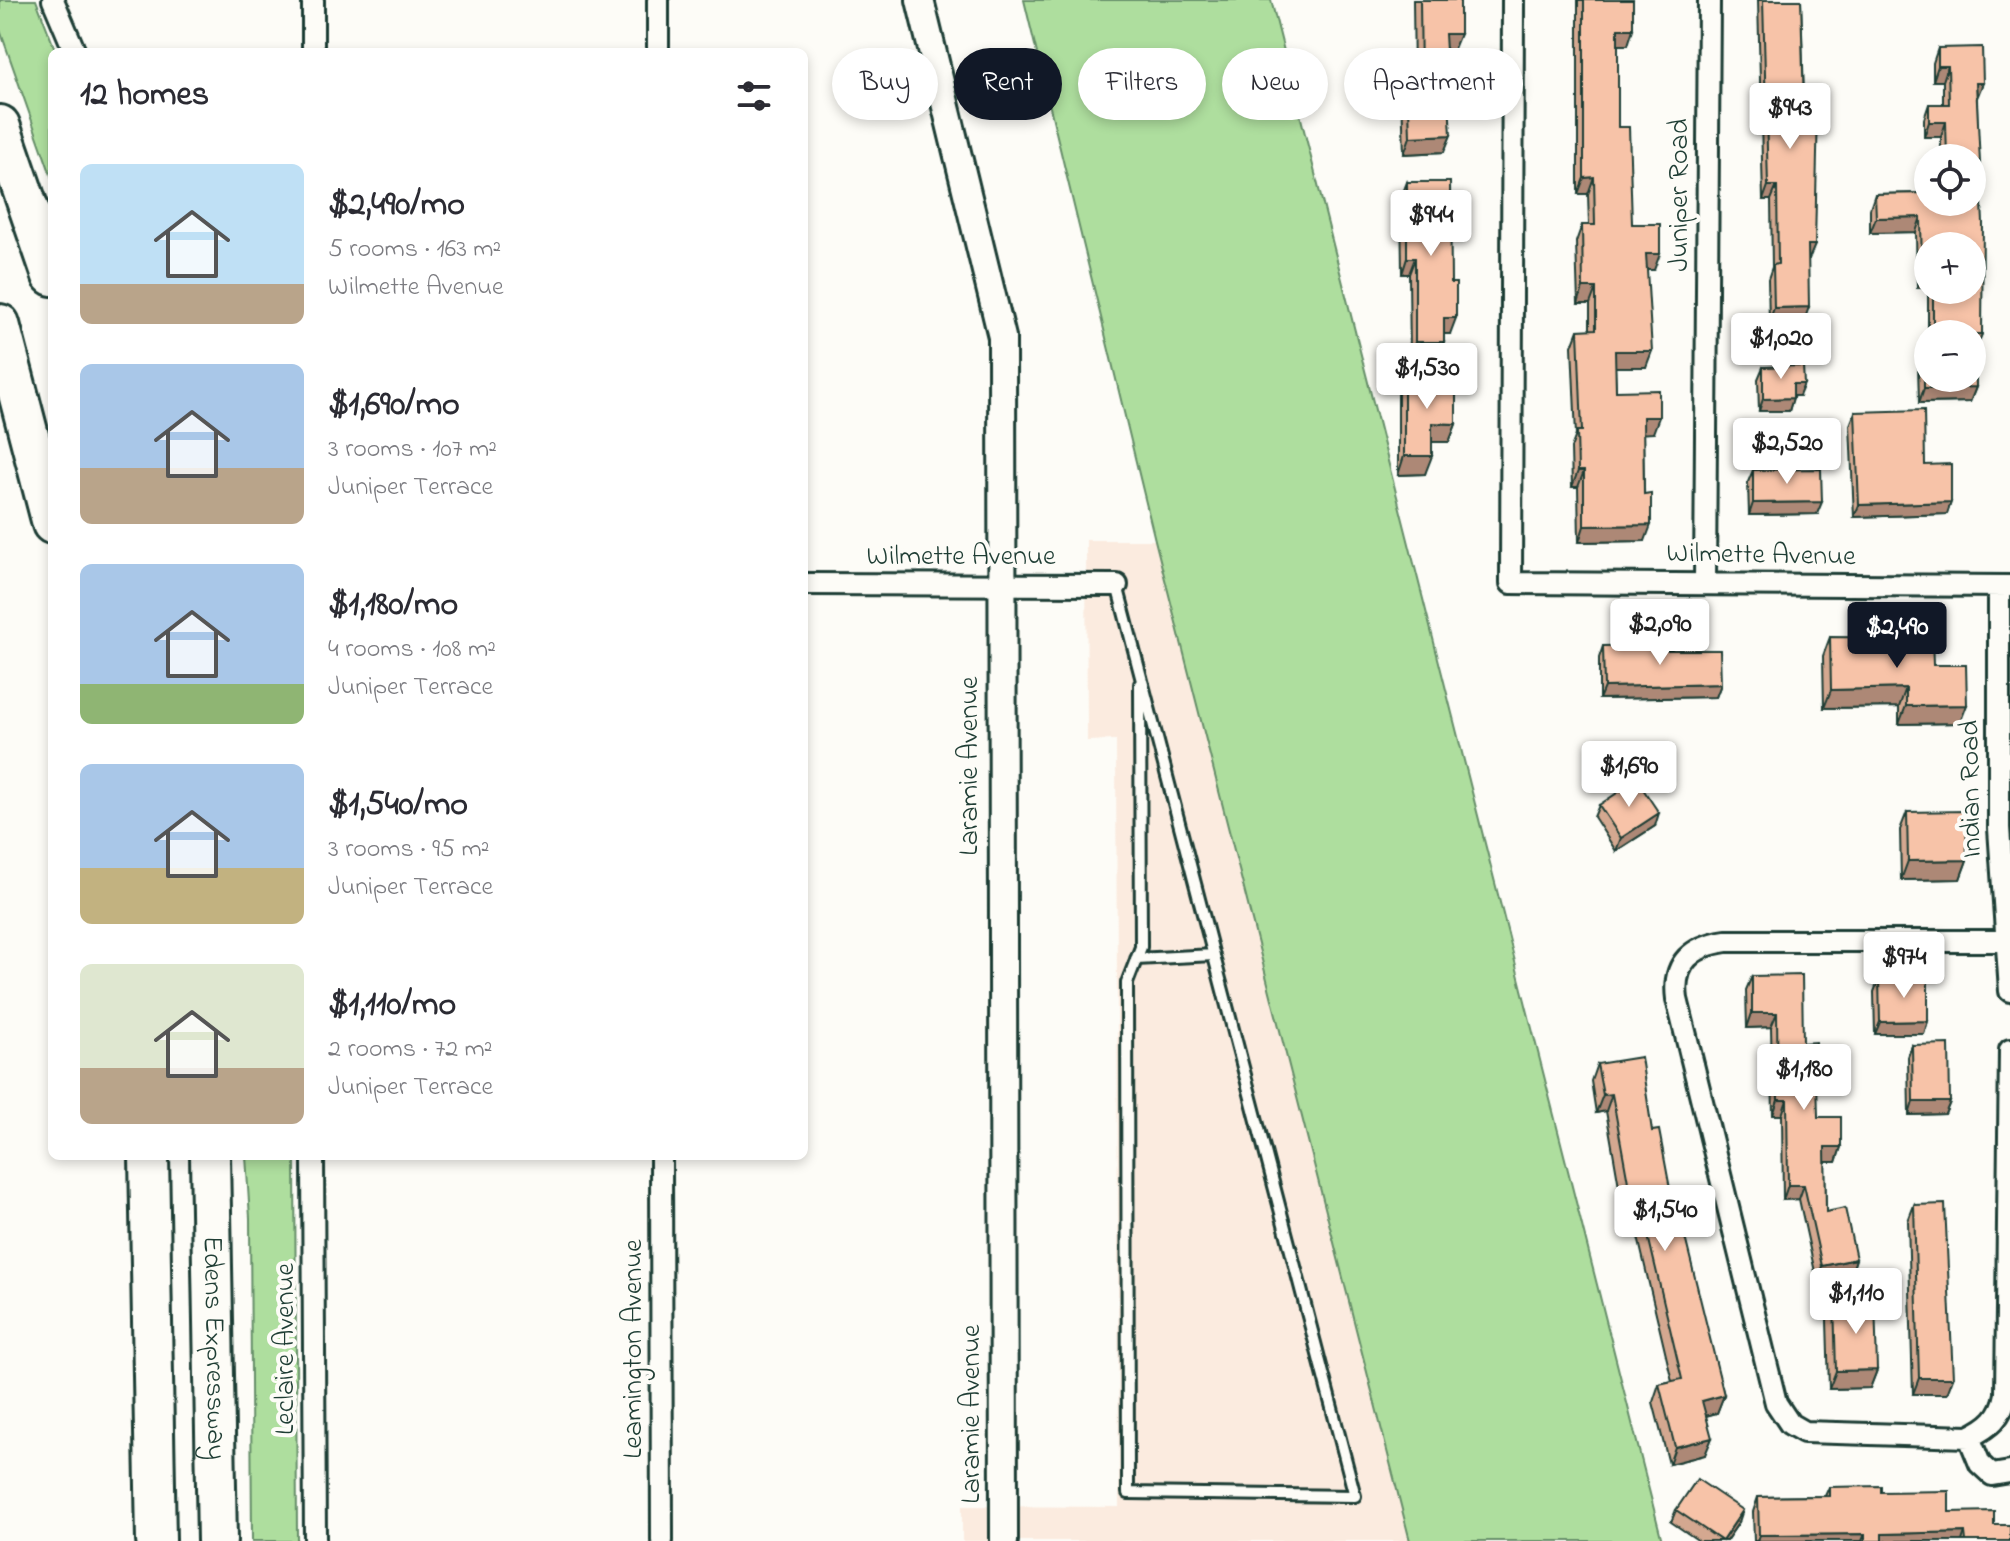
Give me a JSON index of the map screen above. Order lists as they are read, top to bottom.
{
  "streets": {
    "highway": ["Edens Expressway"],
    "street": [
      "Juniper Road",
      "Wilmette Avenue",
      "Laramie Avenue",
      "Indian Road",
      "Leclaire Avenue",
      "Leamington Avenue"
    ]
  },
  "crossings": [
    ["Juniper Road", "Wilmette Avenue"],
    ["Wilmette Avenue", "Laramie Avenue"],
    ["Wilmette Avenue", "Indian Road"]
  ],
  "page": {
    "chip": [
      "Buy",
      "Rent",
      "Filters",
      "New",
      "Apartment"
    ],
    "heading": "12 homes",
    "price": [
      "$943",
      "$944",
      "$1,020",
      "$1,530",
      "$2,520",
      "$2,090",
      "$2,490",
      "$1,690",
      "$974",
      "$1,180",
      "$1,540",
      "$1,110"
    ],
    "map_buttons": ["+", "−"],
    "list": [
      {
        "name": "$2,490/mo",
        "note": "5 rooms · 163 m² · Wilmette Avenue"
      },
      {
        "name": "$1,690/mo",
        "note": "3 rooms · 107 m² · Juniper Terrace"
      },
      {
        "name": "$1,180/mo",
        "note": "4 rooms · 108 m² · Juniper Terrace"
      },
      {
        "name": "$1,540/mo",
        "note": "3 rooms · 95 m² · Juniper Terrace"
      },
      {
        "name": "$1,110/mo",
        "note": "2 rooms · 72 m² · Juniper Terrace"
      }
    ]
  }
}
